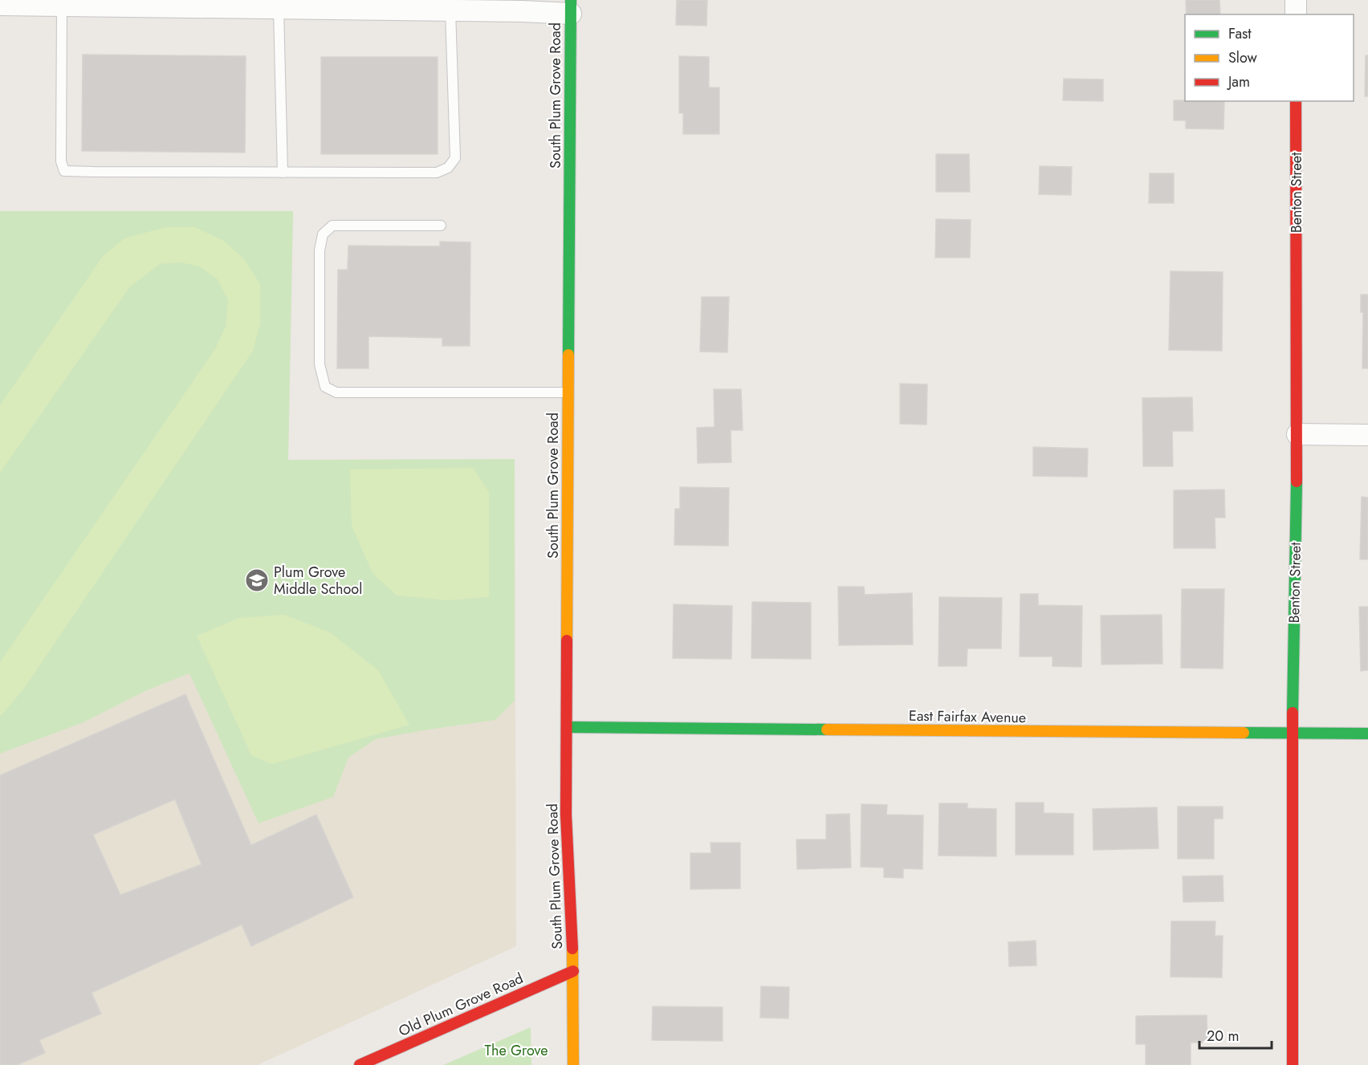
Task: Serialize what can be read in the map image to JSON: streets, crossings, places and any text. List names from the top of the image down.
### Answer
{
  "streets": {
    "street": [
      "South Plum Grove Road",
      "Benton Street",
      "East Fairfax Avenue",
      "Old Plum Grove Road"
    ]
  },
  "crossings": [
    ["South Plum Grove Road", "East Fairfax Avenue"],
    ["South Plum Grove Road", "Old Plum Grove Road"],
    ["Benton Street", "East Fairfax Avenue"]
  ],
  "parks": ["The Grove"],
  "places": {
    "school or university": ["Plum Grove Middle School"]
  },
  "legend": ["Fast", "Slow", "Jam"],
  "scale_bar": "20 m"
}
